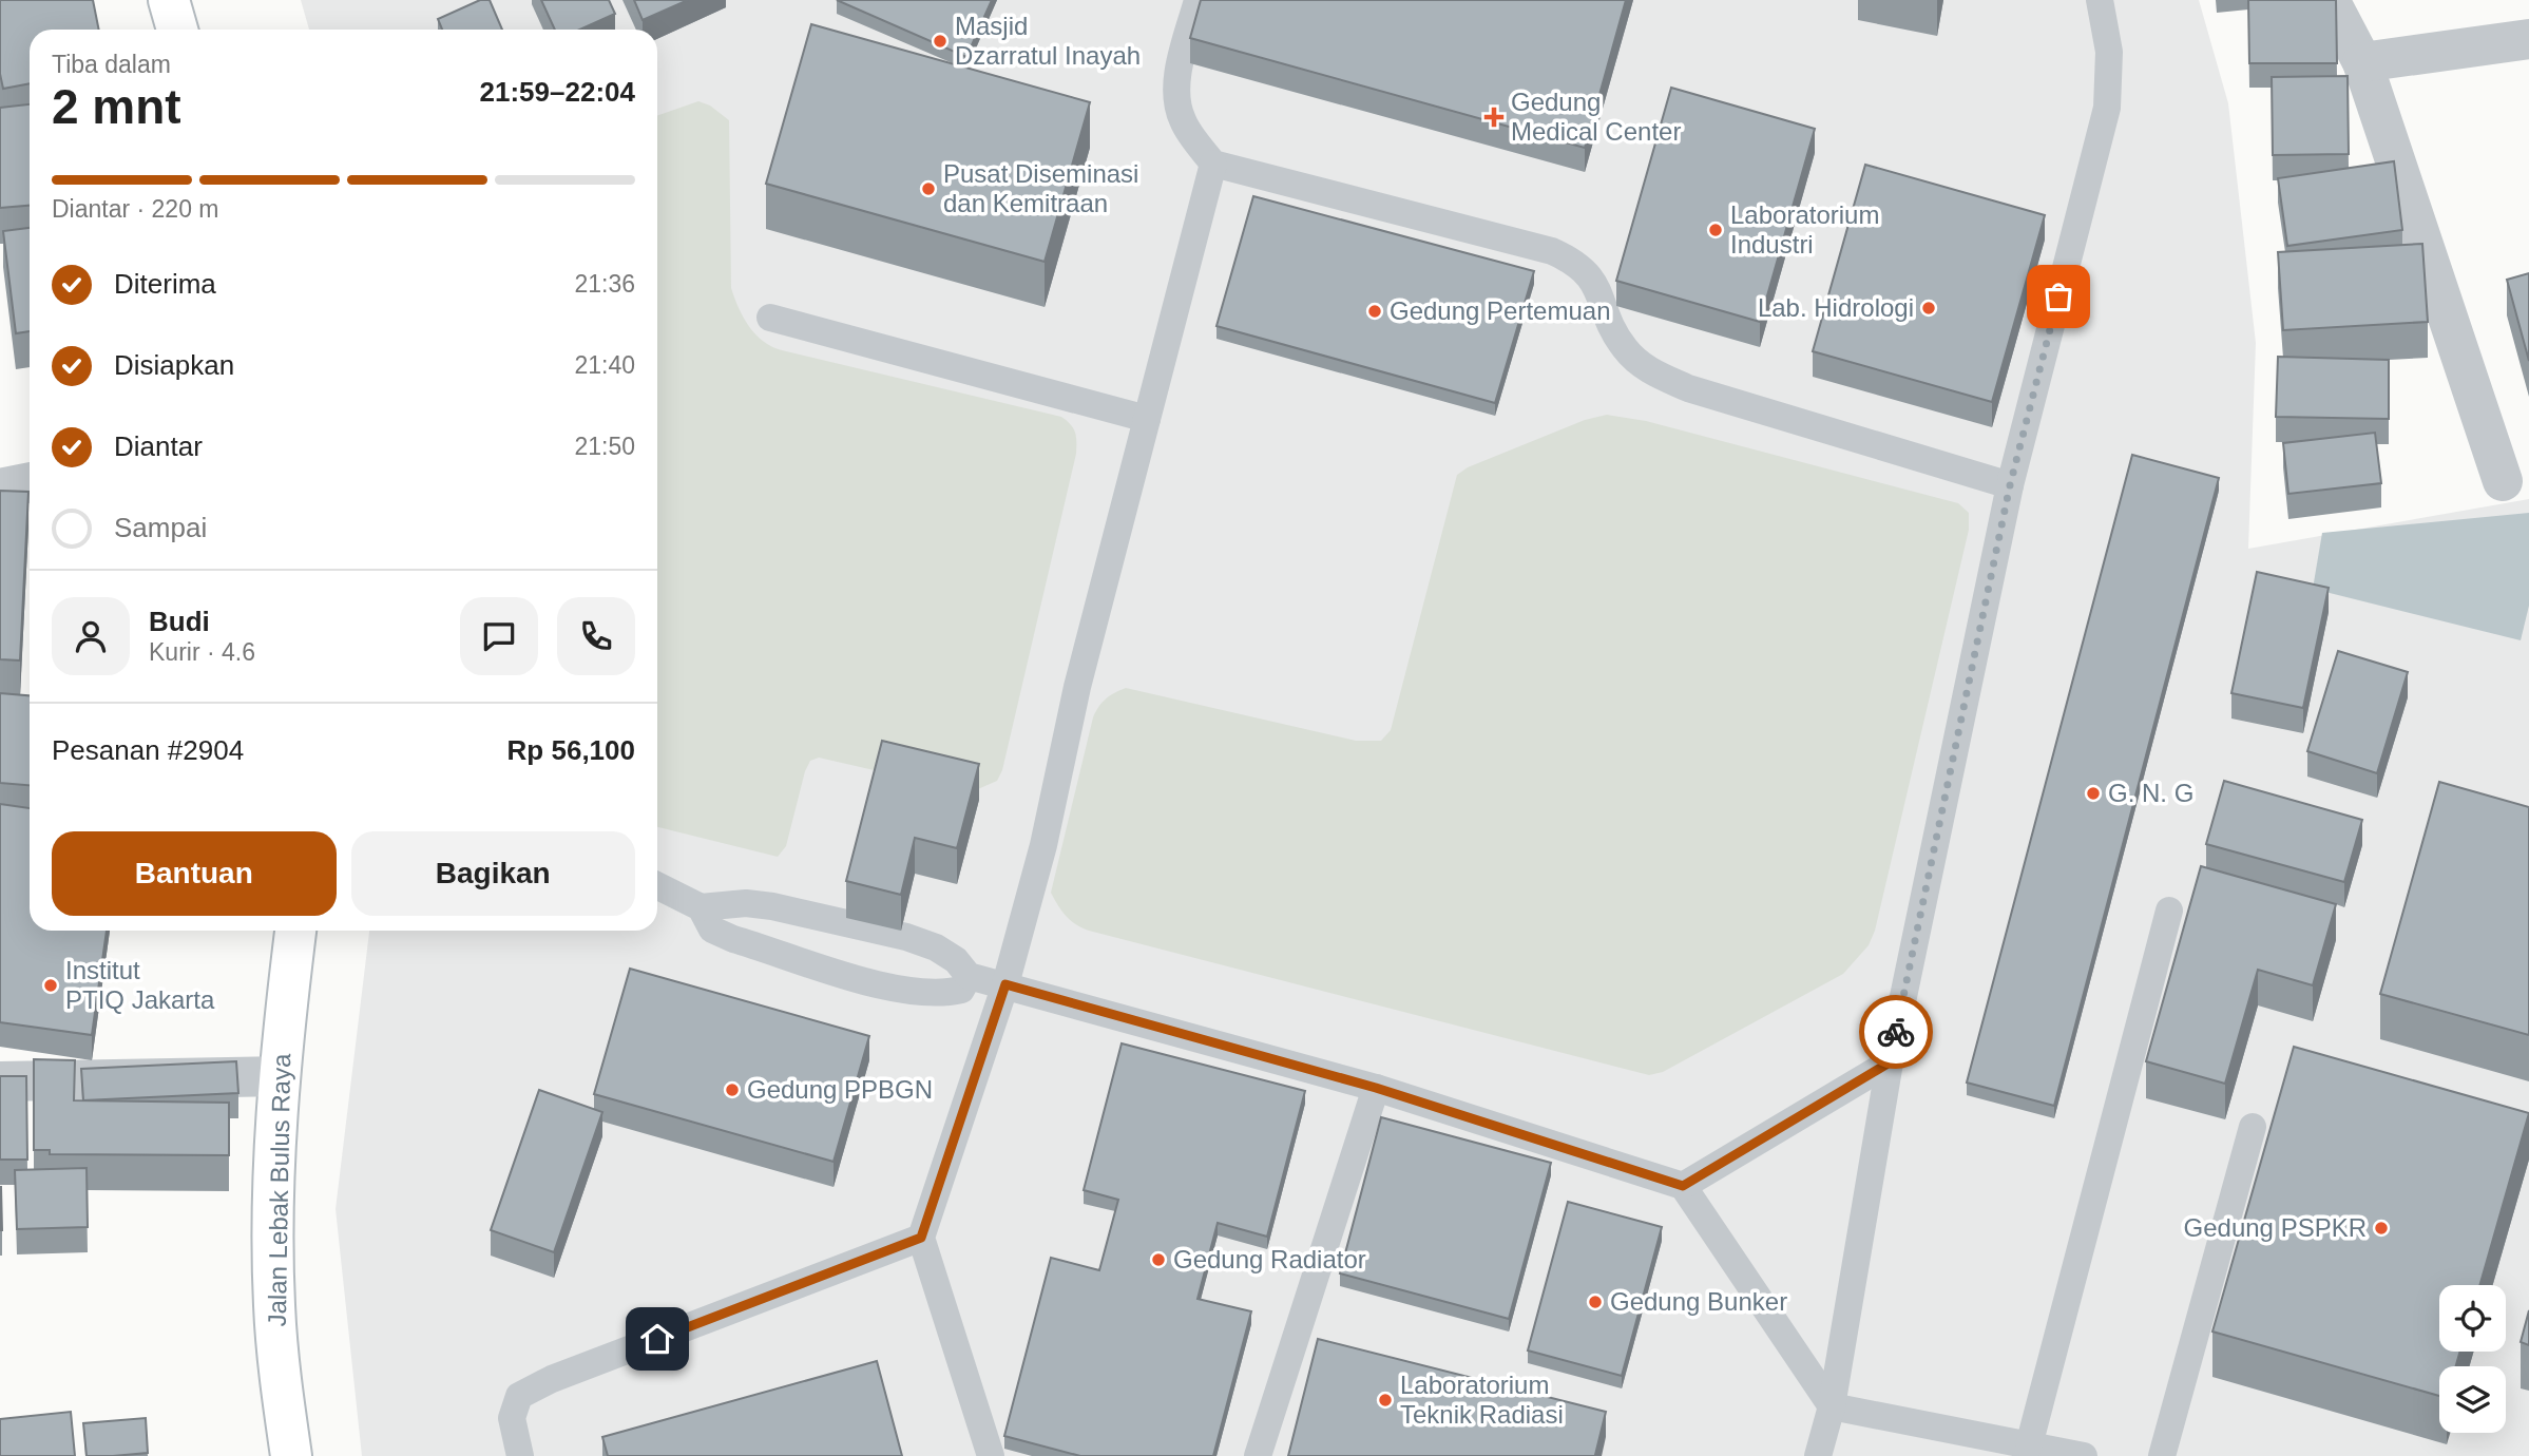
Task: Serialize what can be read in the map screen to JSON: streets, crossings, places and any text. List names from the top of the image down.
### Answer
{
  "streets": {
    "main road": ["Jalan Lebak Bulus Raya"]
  },
  "places": {
    "other": [
      "Masjid Dzarratul Inayah",
      "Pusat Diseminasi dan Kemitraan",
      "Laboratorium Industri",
      "Lab. Hidrologi",
      "Gedung Pertemuan",
      "G. N. G",
      "Institut PTIQ Jakarta",
      "Gedung PPBGN",
      "Gedung PSPKR",
      "Gedung Radiator",
      "Gedung Bunker",
      "Laboratorium Teknik Radiasi"
    ],
    "health": ["Gedung Medical Center"]
  },
  "page": {
    "heading": ["2 mnt", "Tiba dalam", "21:59–22:04"],
    "panel": [
      "Budi",
      "Kurir · 4.6",
      "Pesanan #2904",
      "Rp 56,100"
    ],
    "bar": "Diantar · 220 m",
    "list": [
      ["Diterima", "21:36"],
      ["Disiapkan", "21:40"],
      ["Diantar", "21:50"],
      "Sampai"
    ],
    "buttons": ["Bantuan", "Bagikan"]
  }
}
